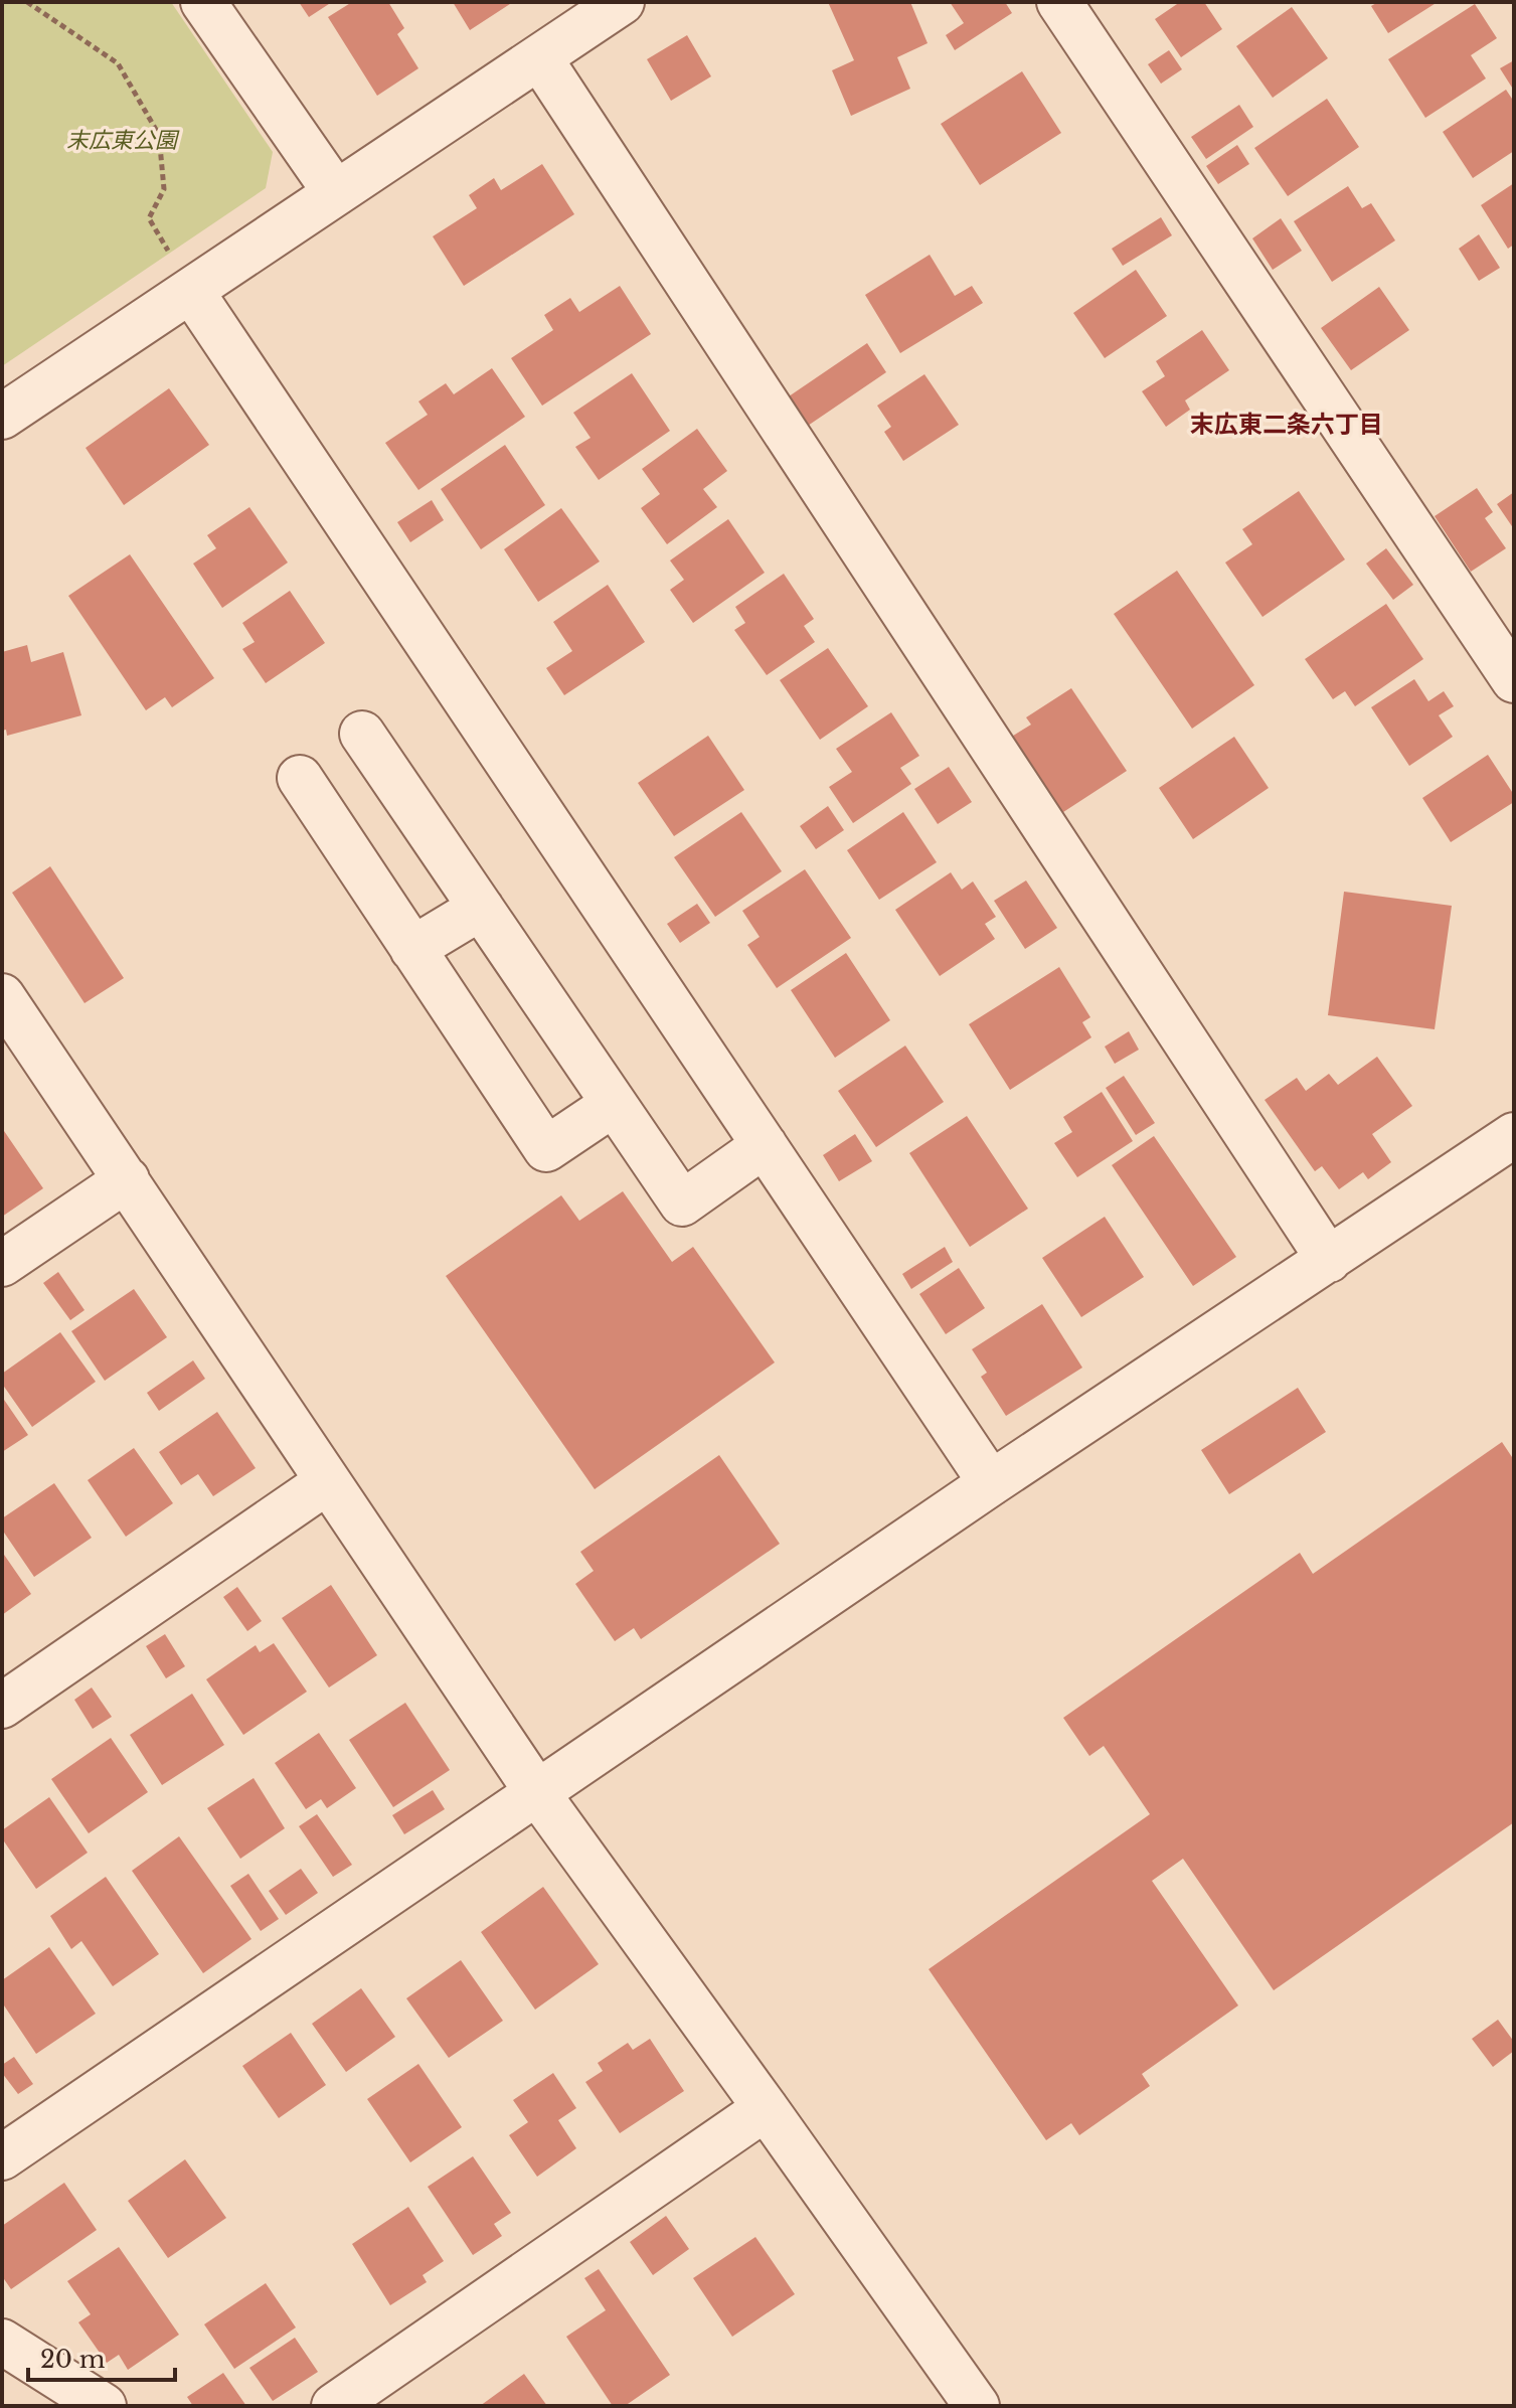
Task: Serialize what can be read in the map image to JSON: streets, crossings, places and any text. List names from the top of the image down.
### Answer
{
  "districts": ["末広東二条六丁目"],
  "parks": ["末広東公園"],
  "scale_bar": "20 m"
}
